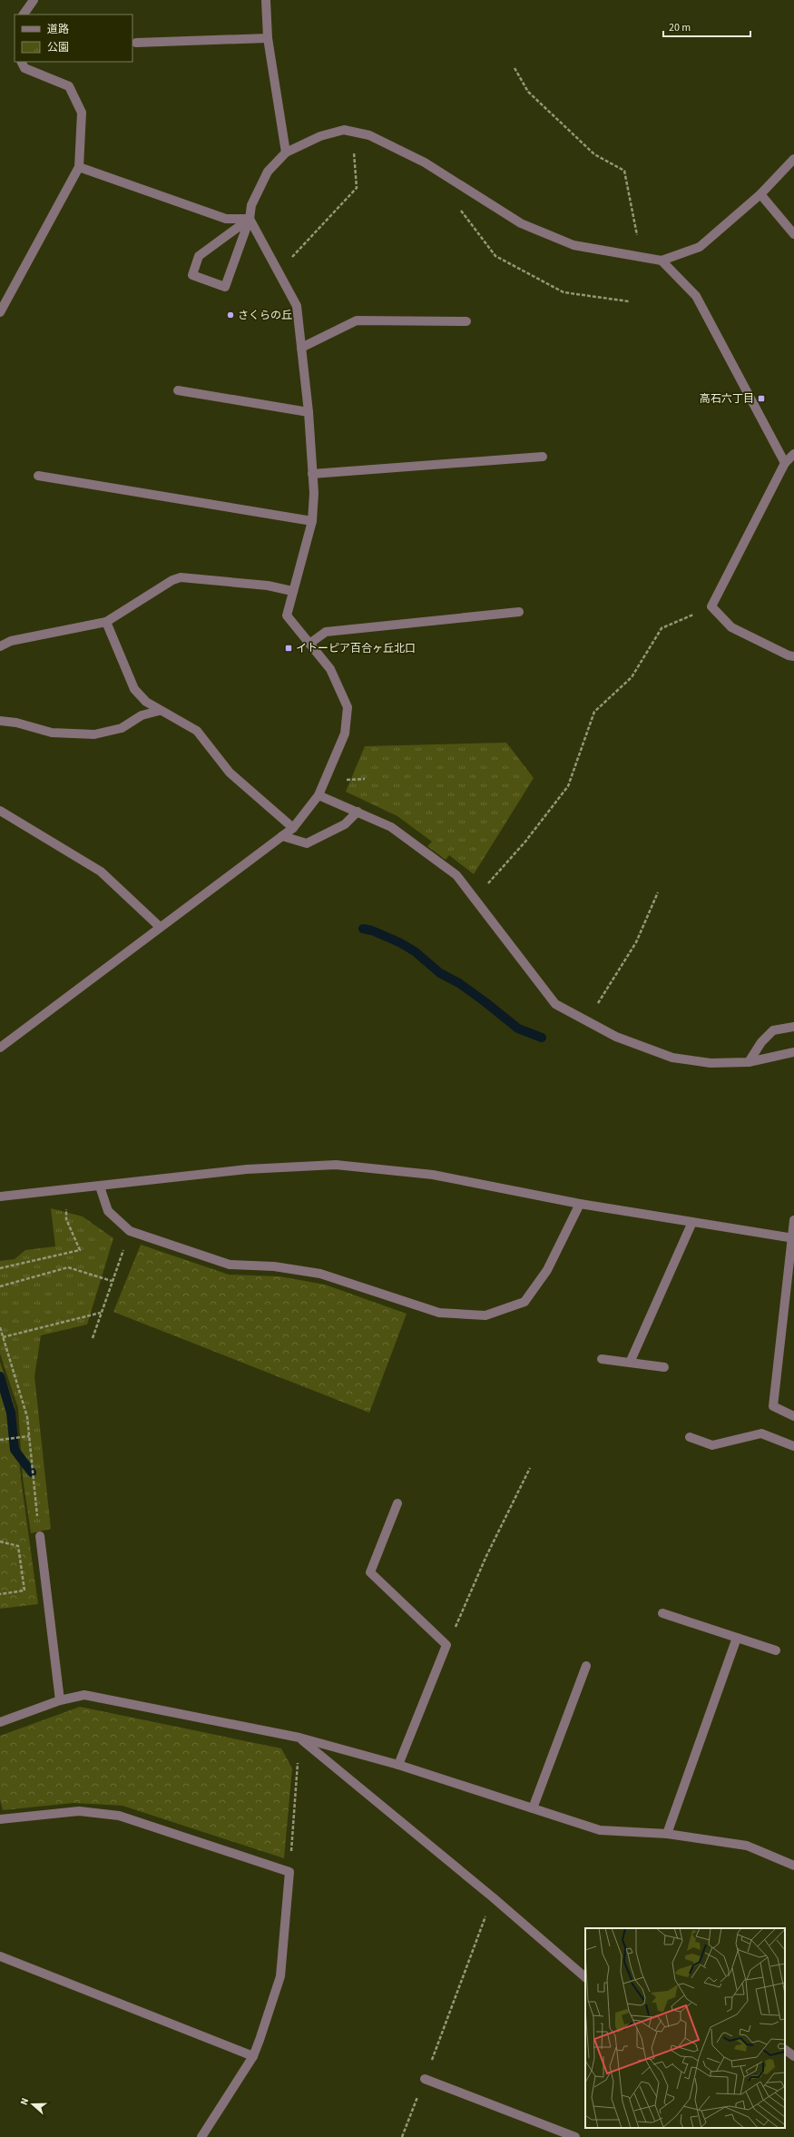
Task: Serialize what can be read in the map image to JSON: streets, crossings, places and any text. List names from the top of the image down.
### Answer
{
  "places": {
    "other": ["さくらの丘"],
    "transit": ["高石六丁目", "イトーピア百合ヶ丘北口"]
  },
  "legend": ["道路", "公園"],
  "scale_bar": "20 m",
  "north": "left"
}
